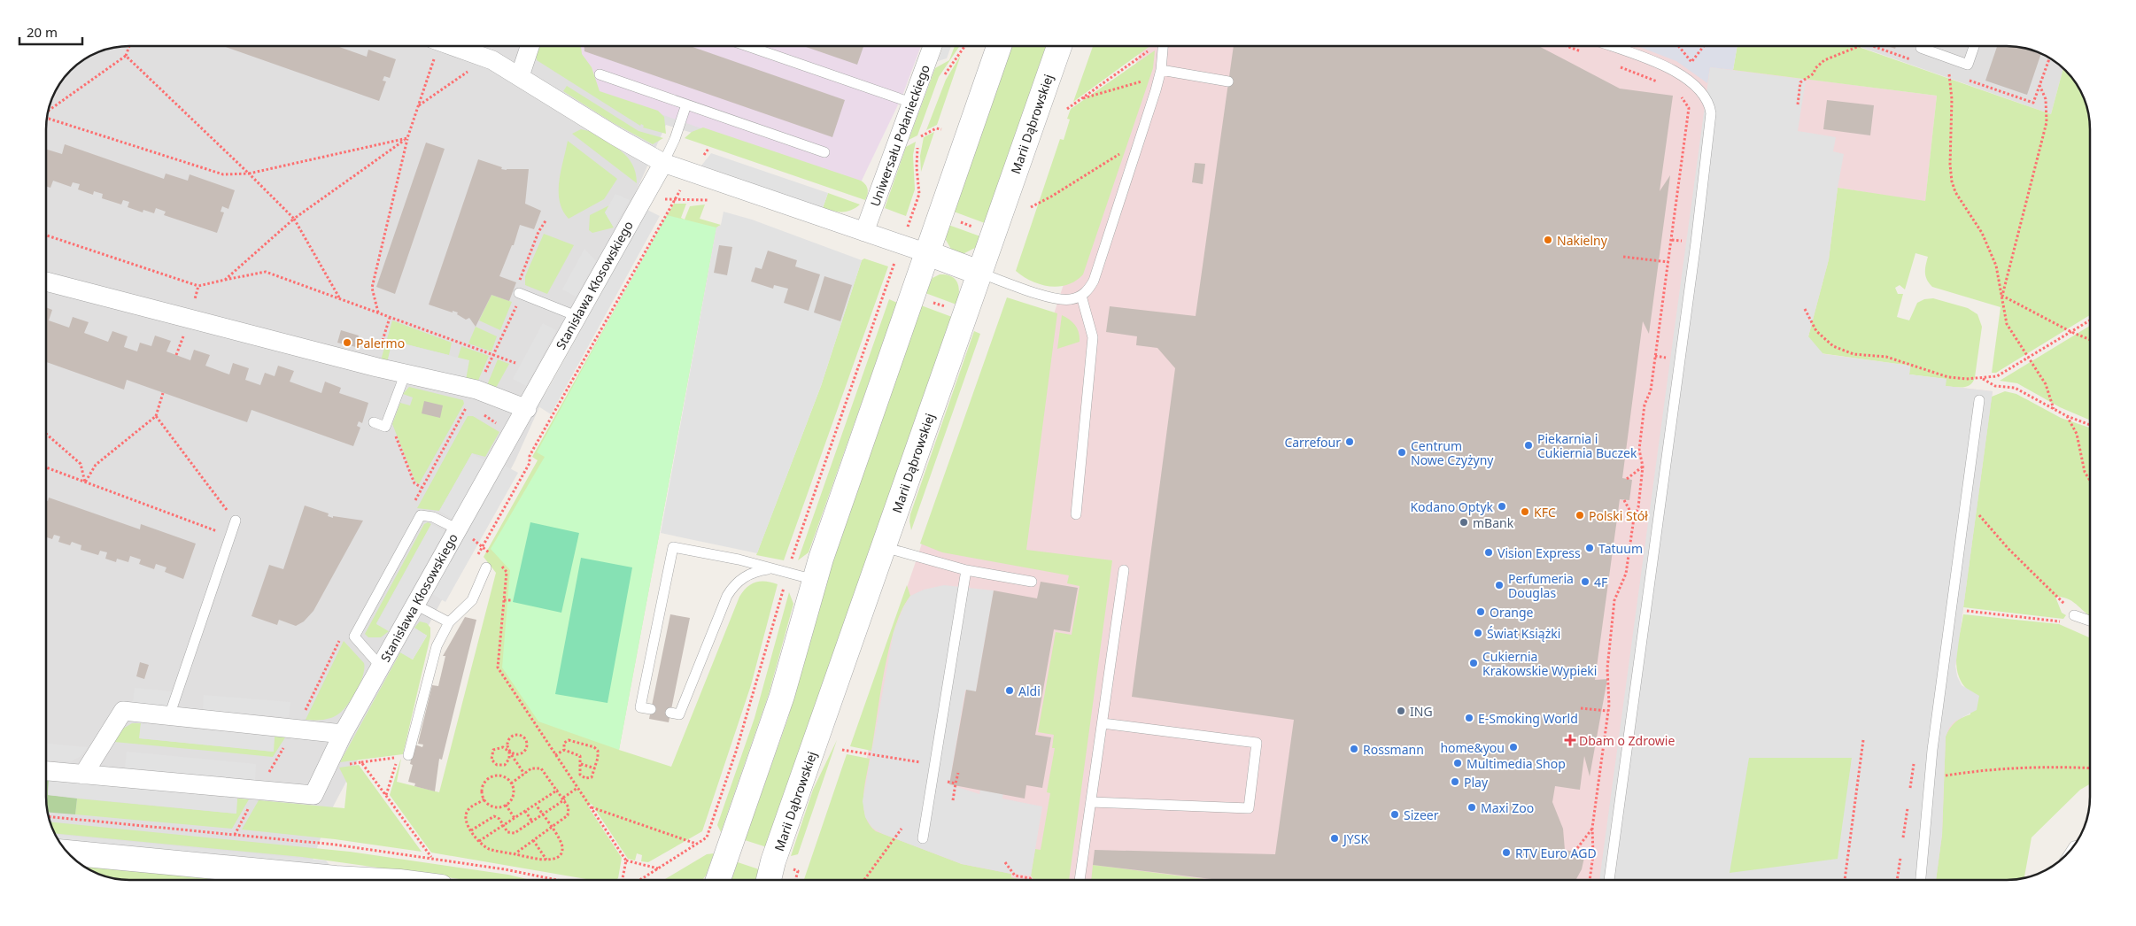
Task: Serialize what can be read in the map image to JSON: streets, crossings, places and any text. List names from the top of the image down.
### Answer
{
  "streets": {
    "street": ["Marii Dąbrowskiej", "Uniwersału Połanieckiego", "Stanisława Kłosowskiego"]
  },
  "places": {
    "other": [
      "Nakielny",
      "Palermo",
      "Carrefour",
      "Piekarnia i Cukiernia Buczek",
      "Centrum Nowe Czyżyny",
      "Kodano Optyk",
      "KFC",
      "Polski Stół",
      "mBank",
      "Tatuum",
      "Vision Express",
      "4F",
      "Perfumeria Douglas",
      "Orange",
      "Świat Książki",
      "Cukiernia Krakowskie Wypieki",
      "Aldi",
      "ING",
      "E-Smoking World",
      "home&you",
      "Rossmann",
      "Multimedia Shop",
      "Play",
      "Maxi Zoo",
      "Sizeer",
      "JYSK",
      "RTV Euro AGD"
    ],
    "health": ["Dbam o Zdrowie"]
  },
  "scale_bar": "20 m"
}
